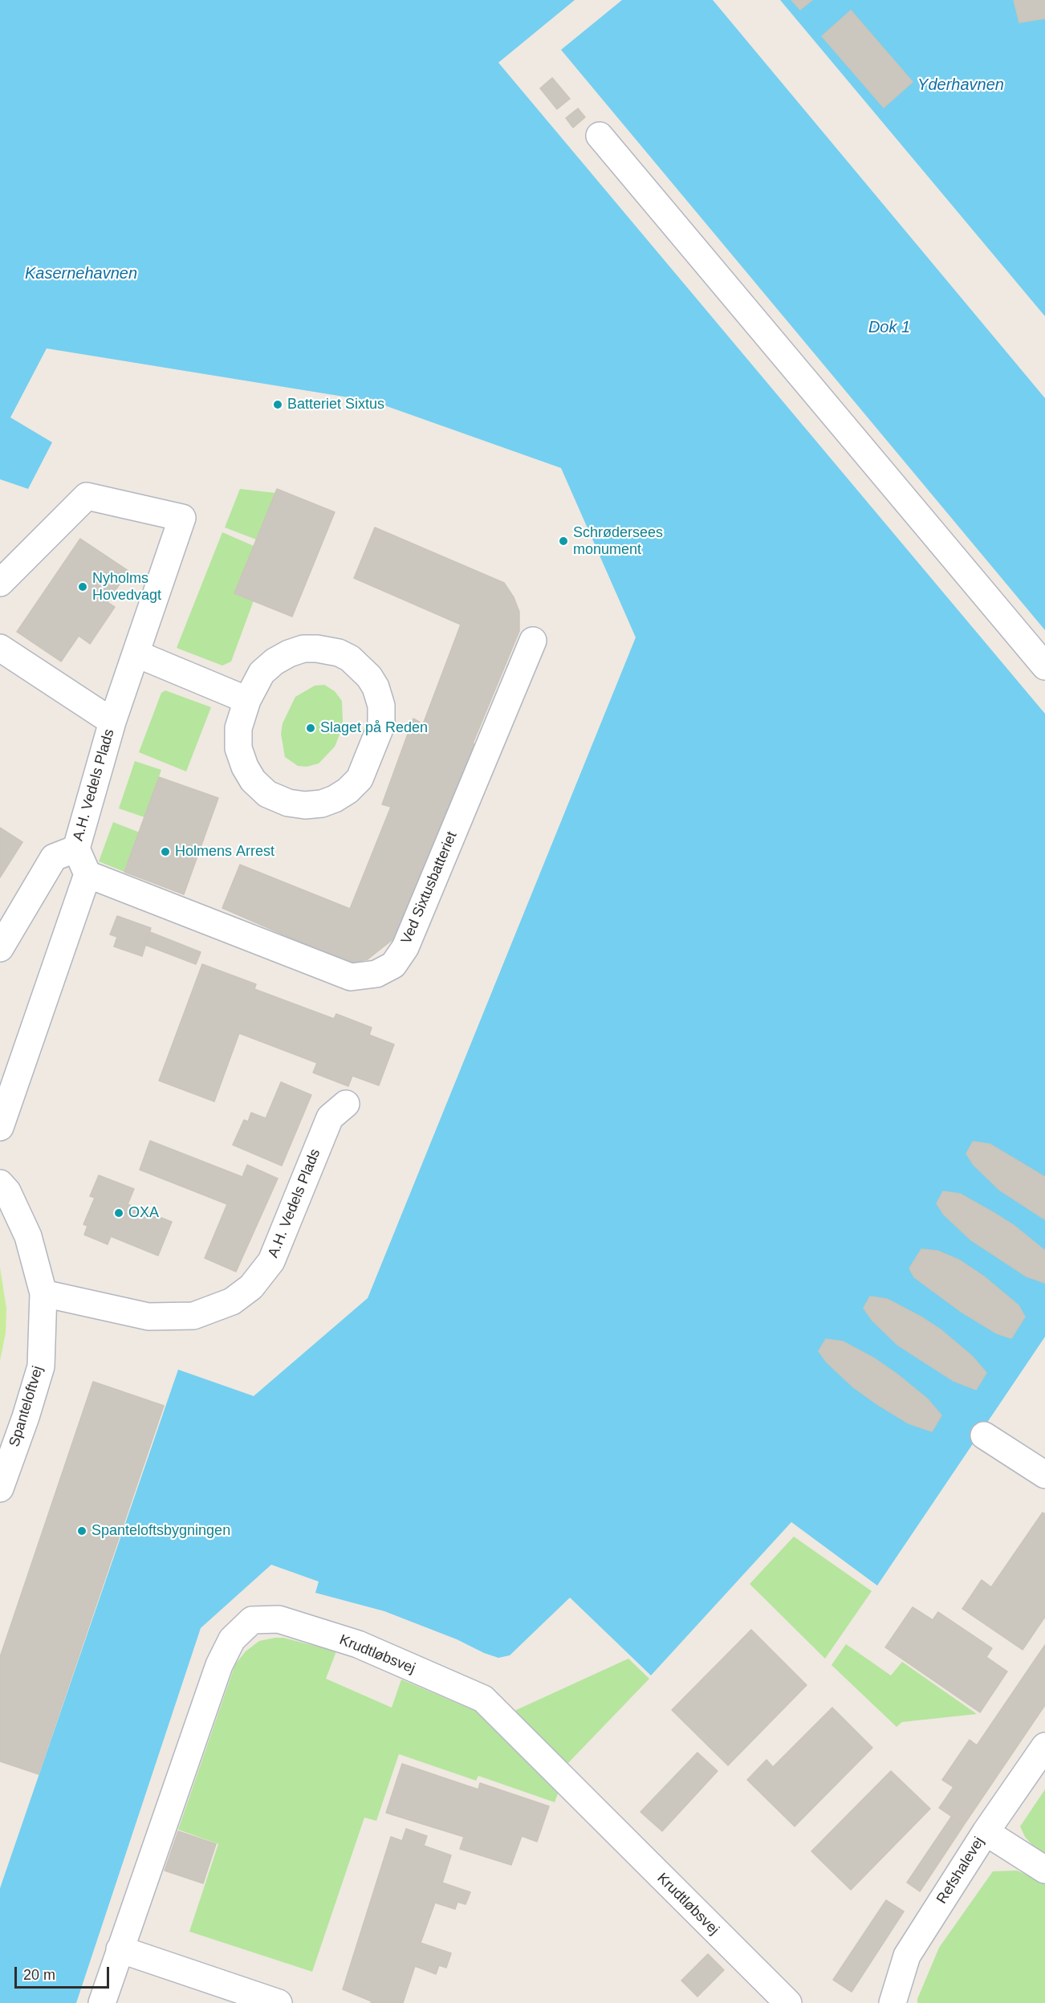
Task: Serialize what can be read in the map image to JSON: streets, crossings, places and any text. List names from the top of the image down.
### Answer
{
  "streets": {
    "street": [
      "A.H. Vedels Plads",
      "Ved Sixtusbatteriet",
      "Spanteloftvej",
      "Krudtløbsvej",
      "Refshalevej"
    ]
  },
  "crossings": [
    ["A.H. Vedels Plads", "Ved Sixtusbatteriet"],
    ["A.H. Vedels Plads", "Spanteloftvej"]
  ],
  "water": ["Yderhavnen", "Kasernehavnen", "Dok 1"],
  "places": [
    "Batteriet Sixtus",
    "Schrødersees monument",
    "Nyholms Hovedvagt",
    "Slaget på Reden",
    "Holmens Arrest",
    "OXA",
    "Spanteloftsbygningen"
  ],
  "scale_bar": "20 m"
}
